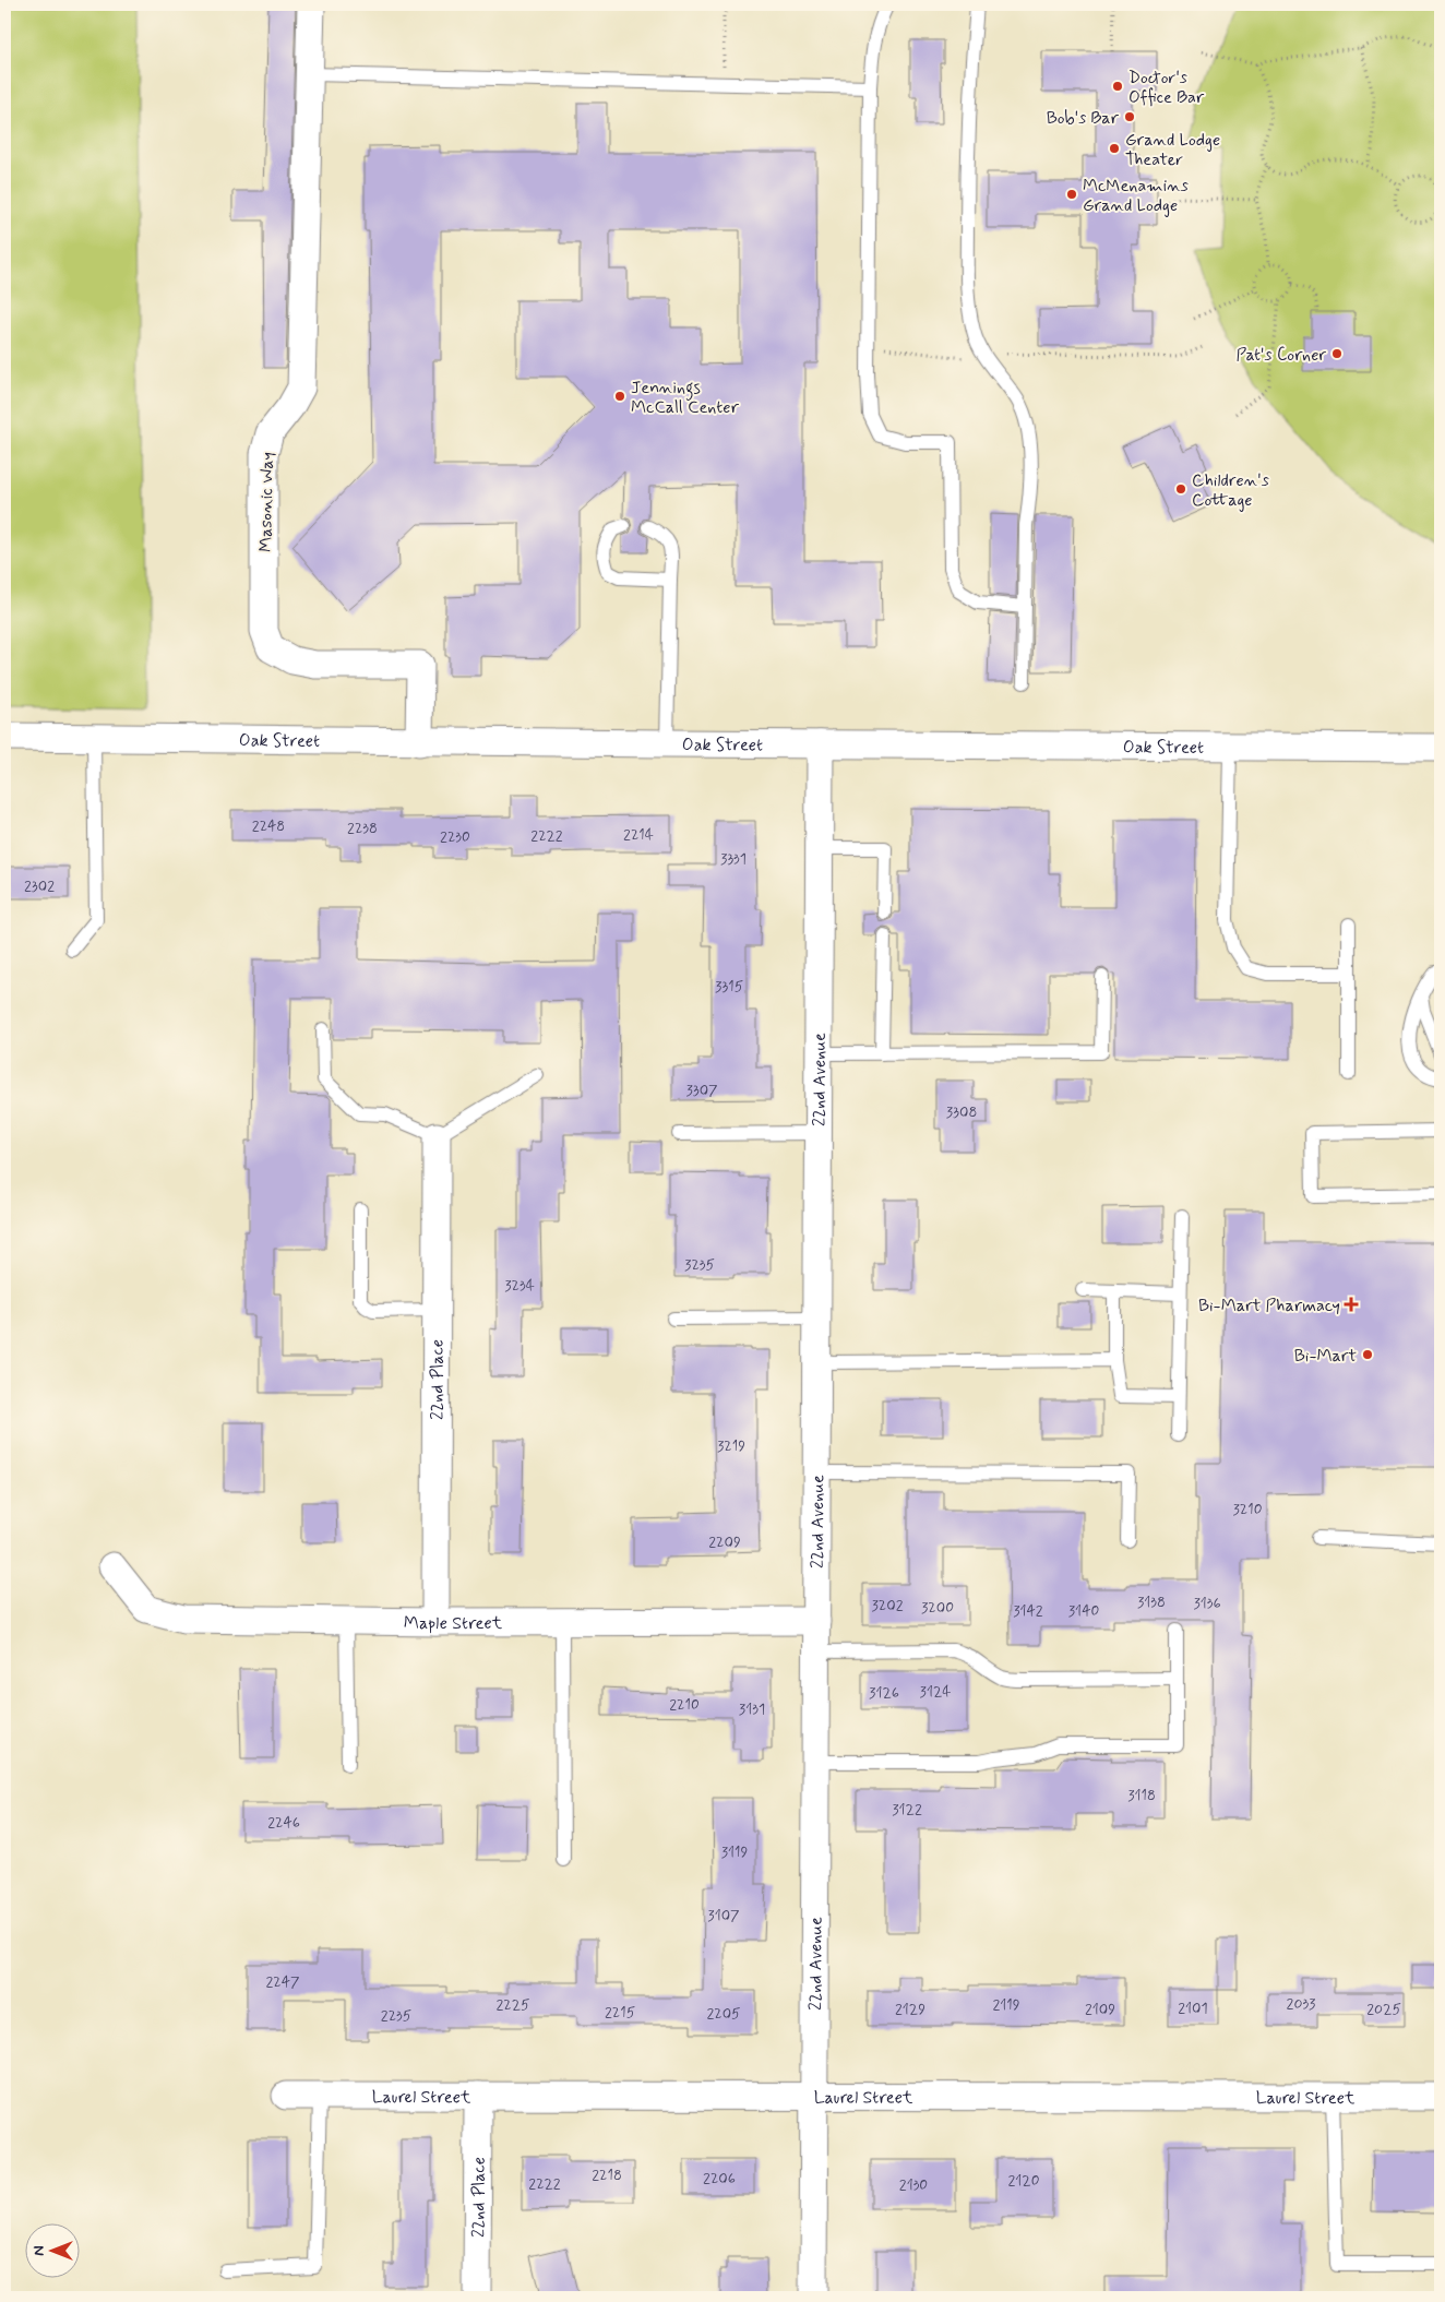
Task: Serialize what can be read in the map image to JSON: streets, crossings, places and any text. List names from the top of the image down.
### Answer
{
  "streets": {
    "street": [
      "Masonic Way",
      "Oak Street",
      "22nd Avenue",
      "22nd Place",
      "Maple Street",
      "Laurel Street"
    ]
  },
  "crossings": [
    ["Masonic Way", "Oak Street"],
    ["Oak Street", "22nd Avenue"],
    ["22nd Avenue", "Maple Street"],
    ["22nd Avenue", "Laurel Street"],
    ["22nd Place", "Maple Street"],
    ["22nd Place", "Laurel Street"]
  ],
  "places": {
    "other": [
      "Doctor's Office Bar",
      "Bob's Bar",
      "Grand Lodge Theater",
      "McMenamins Grand Lodge",
      "Pat's Corner",
      "Jennings McCall Center",
      "Children's Cottage",
      "Bi-Mart"
    ],
    "health": ["Bi-Mart Pharmacy"]
  },
  "house_numbers": [
    "2248",
    "2238",
    "2214",
    "2222",
    "2230",
    "3331",
    "2302",
    "3315",
    "3307",
    "3308",
    "3235",
    "3234",
    "3219",
    "3210",
    "2209",
    "3138",
    "3136",
    "3202",
    "3200",
    "3142",
    "3140",
    "3124",
    "3126",
    "2210",
    "3131",
    "3118",
    "3122",
    "2246",
    "3119",
    "3107",
    "2247",
    "2033",
    "2225",
    "2119",
    "2101",
    "2129",
    "2109",
    "2025",
    "2215",
    "2205",
    "2235",
    "2218",
    "2206",
    "2120",
    "2222",
    "2130"
  ],
  "north": "left"
}
